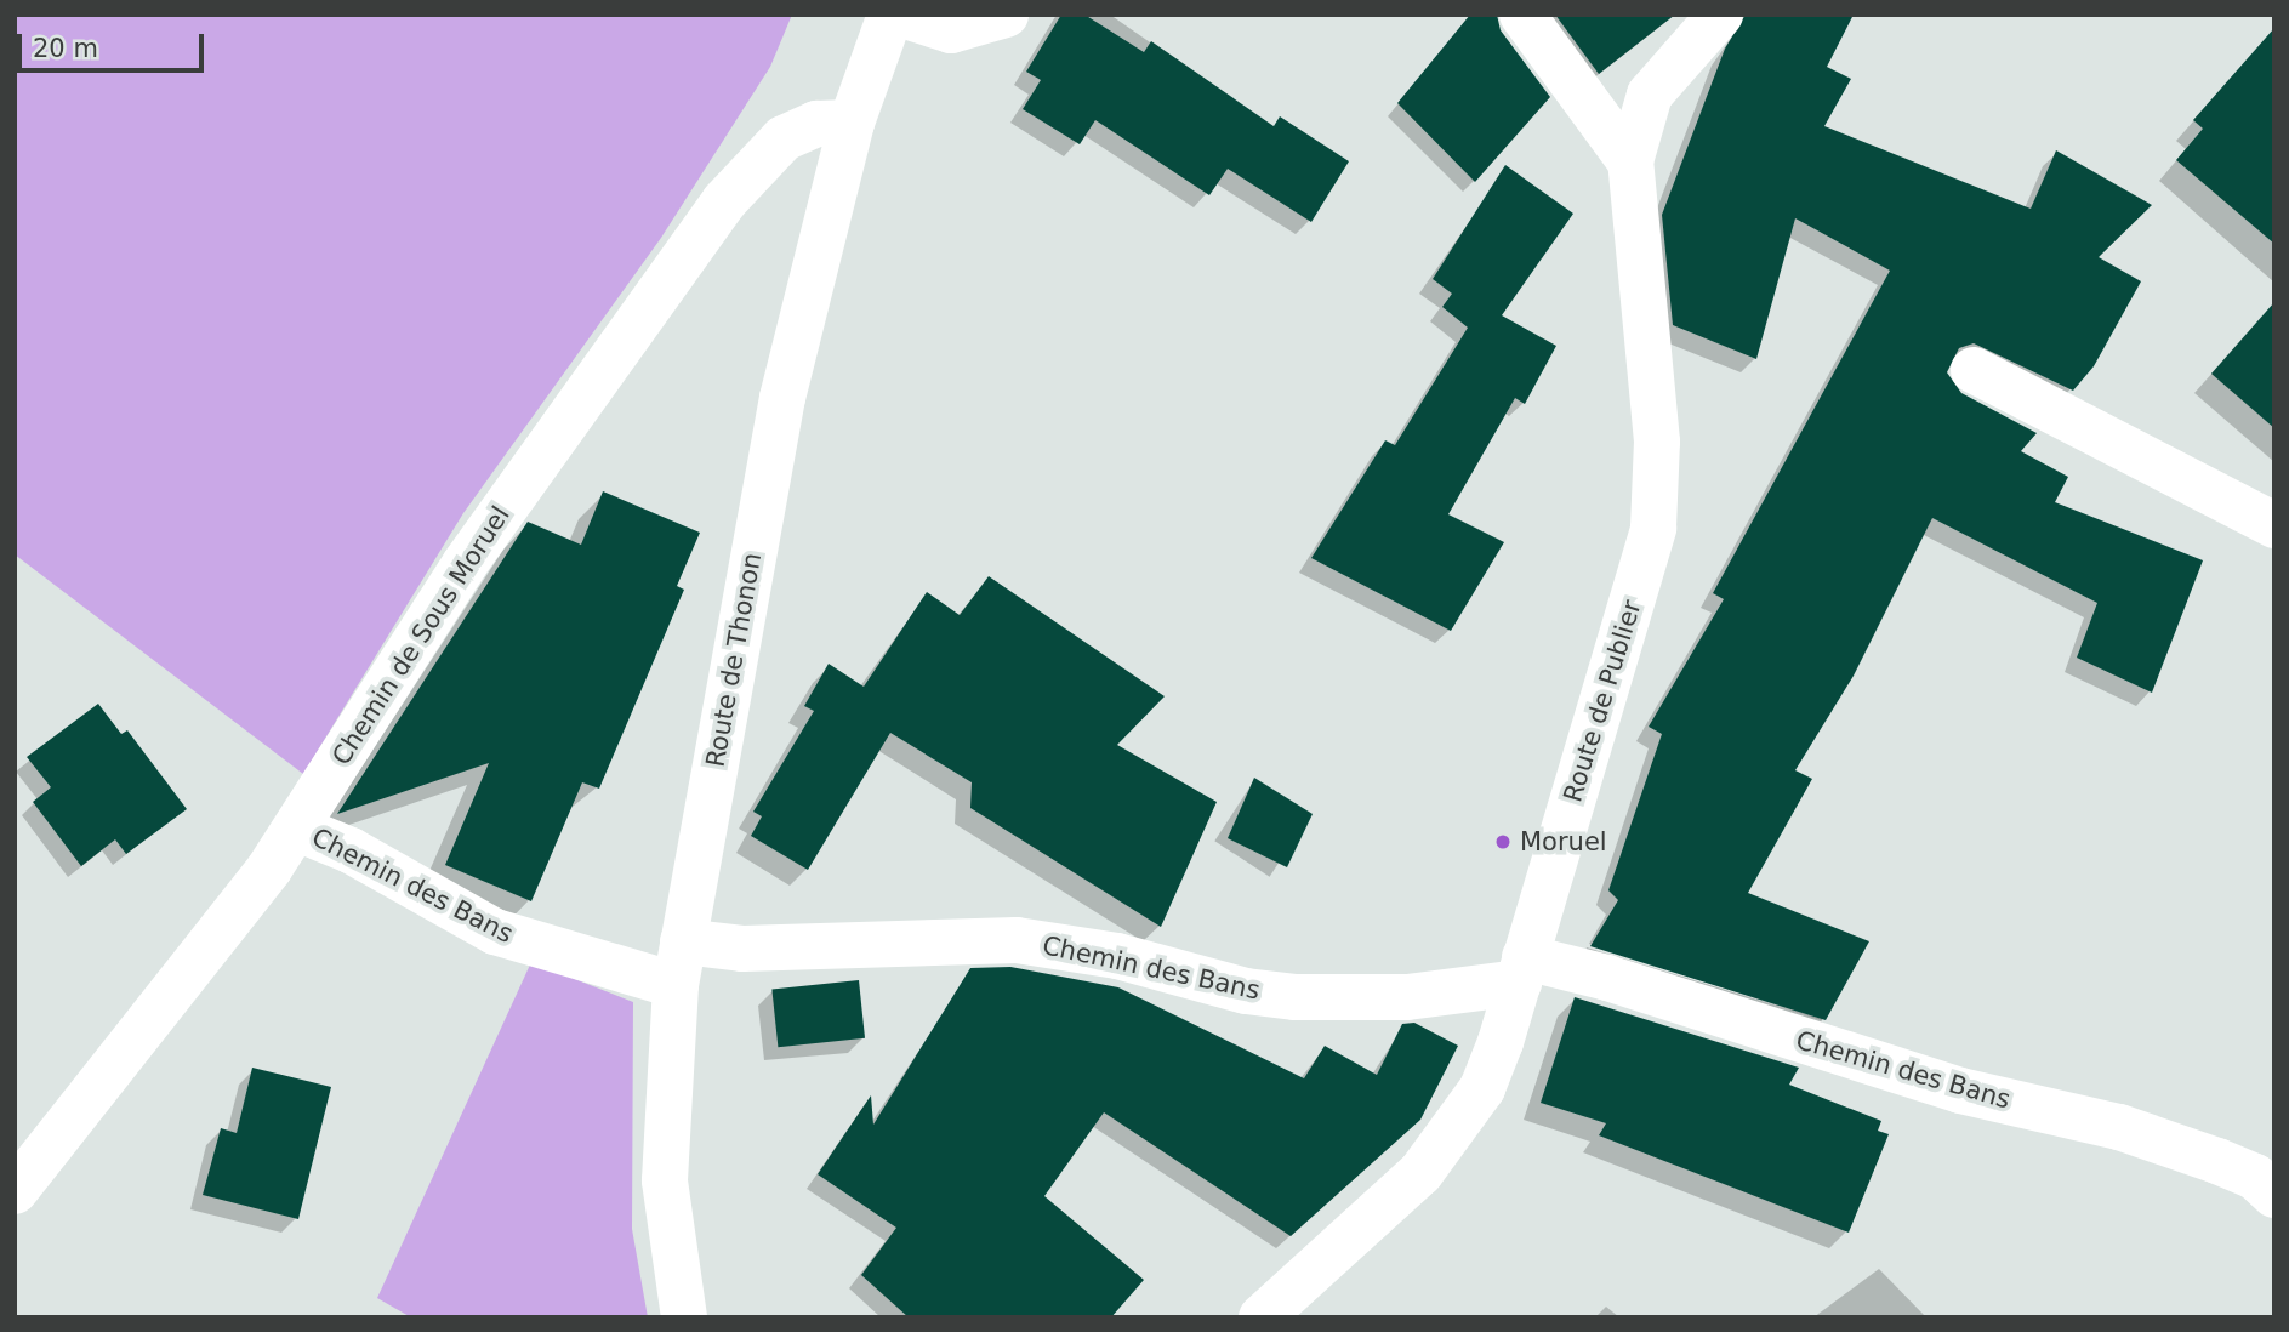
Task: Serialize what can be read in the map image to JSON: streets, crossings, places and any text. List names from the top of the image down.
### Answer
{
  "streets": {
    "street": [
      "Chemin de Sous Moruel",
      "Route de Thonon",
      "Route de Publier",
      "Chemin des Bans"
    ]
  },
  "crossings": [
    ["Chemin de Sous Moruel", "Route de Thonon"],
    ["Chemin de Sous Moruel", "Chemin des Bans"],
    ["Route de Thonon", "Chemin des Bans"],
    ["Route de Publier", "Chemin des Bans"]
  ],
  "places": ["Moruel"],
  "scale_bar": "20 m"
}
